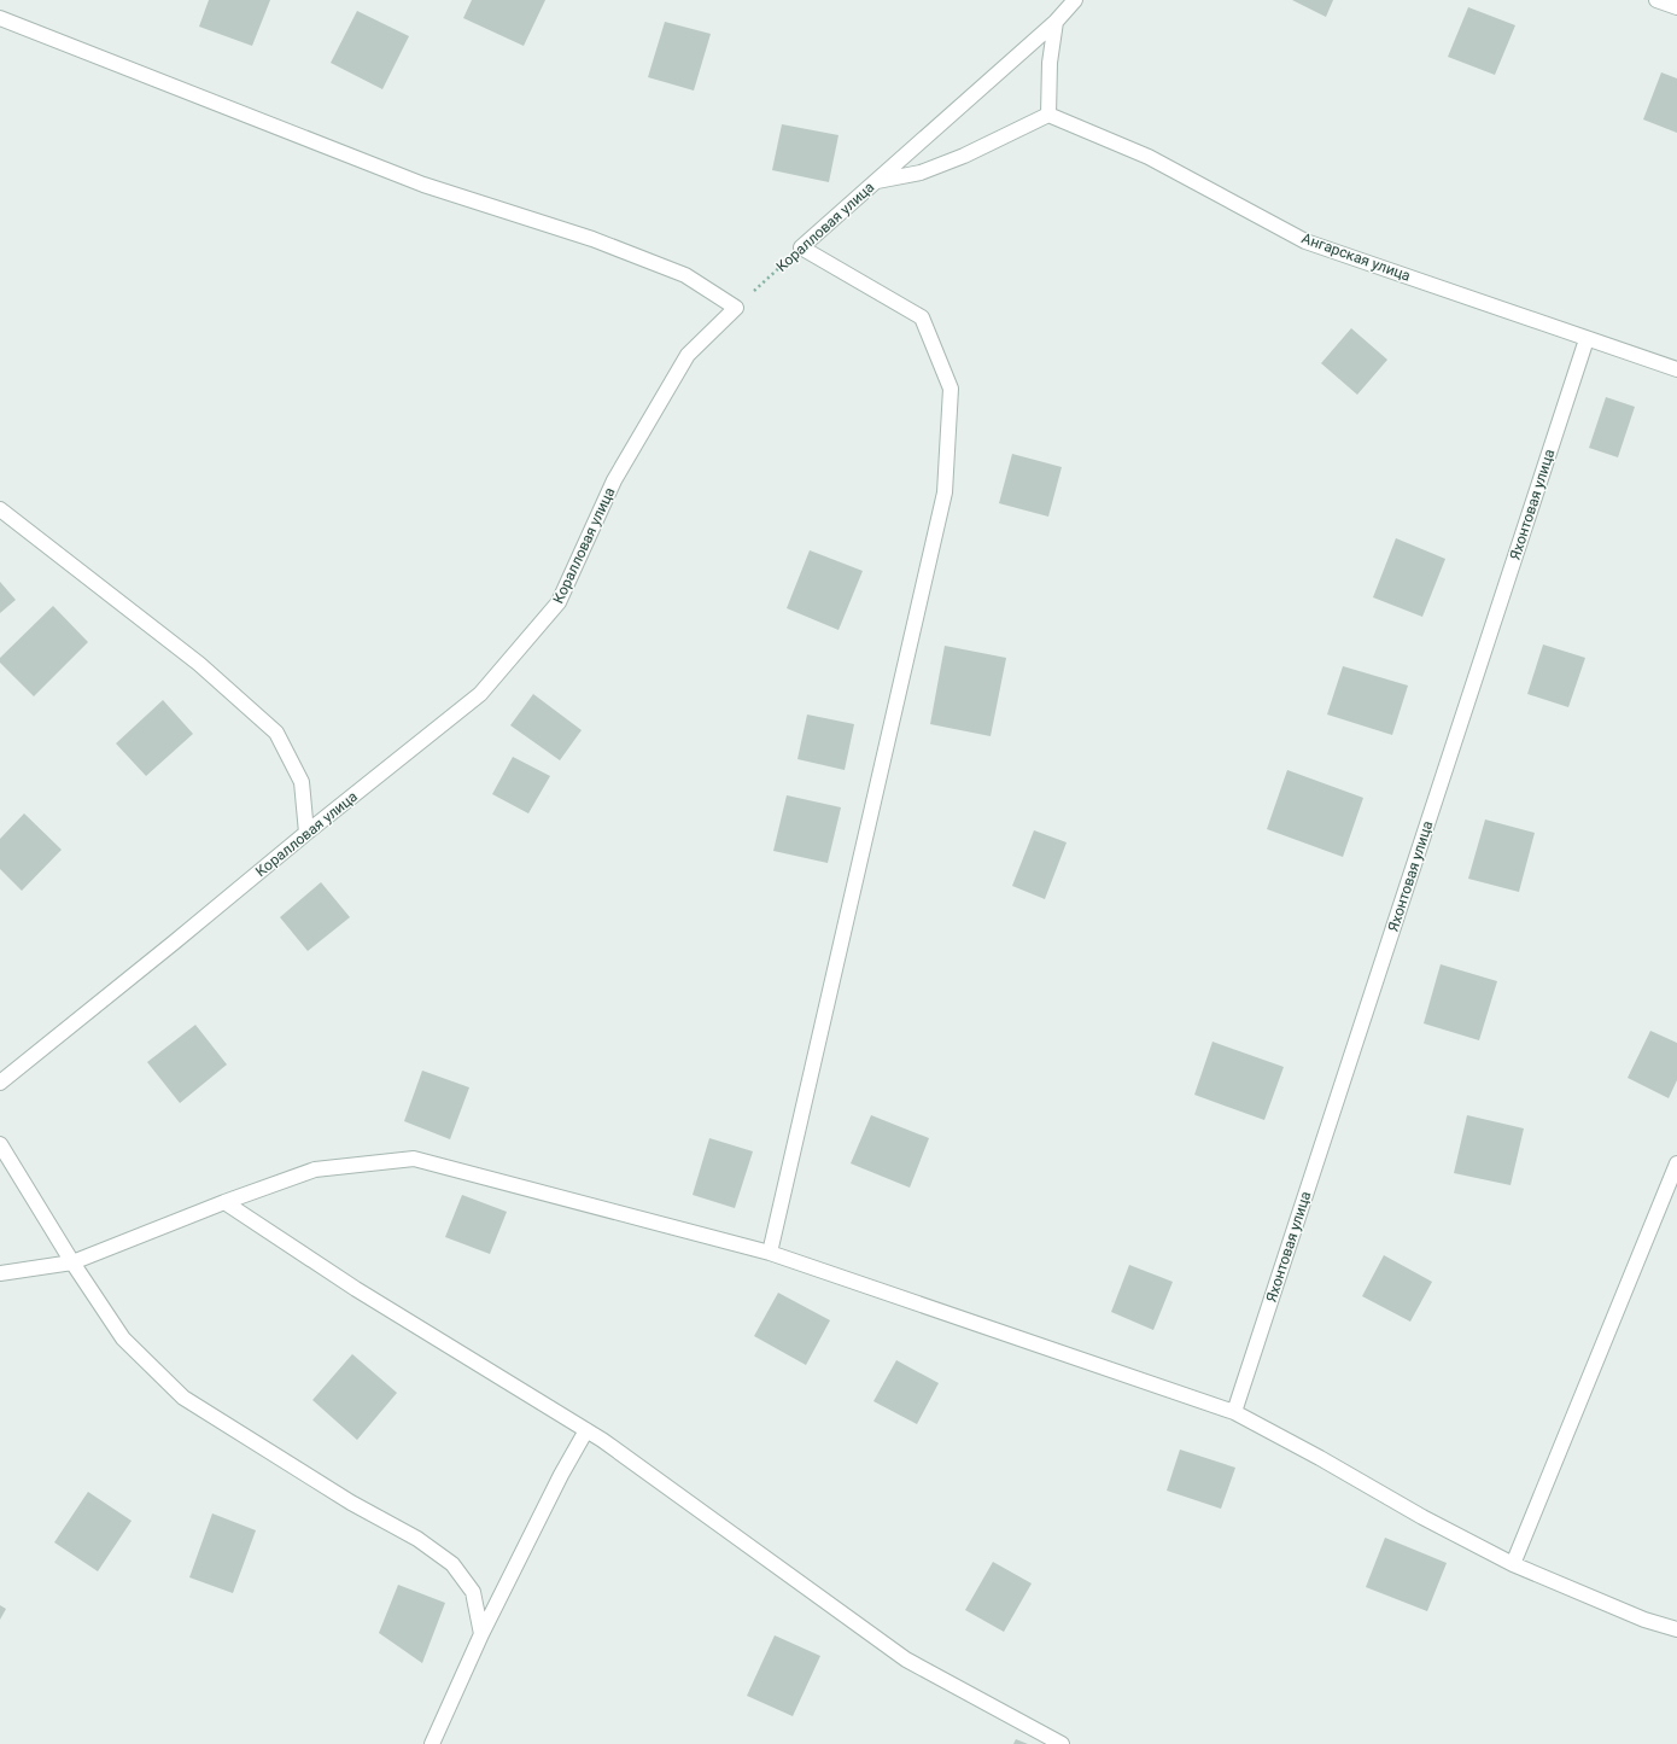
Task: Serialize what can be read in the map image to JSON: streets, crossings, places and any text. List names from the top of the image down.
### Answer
{
  "streets": {
    "street": ["Коралловая улица", "Ангарская улица", "Яхонтовая улица"]
  },
  "crossings": [
    ["Ангарская улица", "Яхонтовая улица"]
  ]
}
